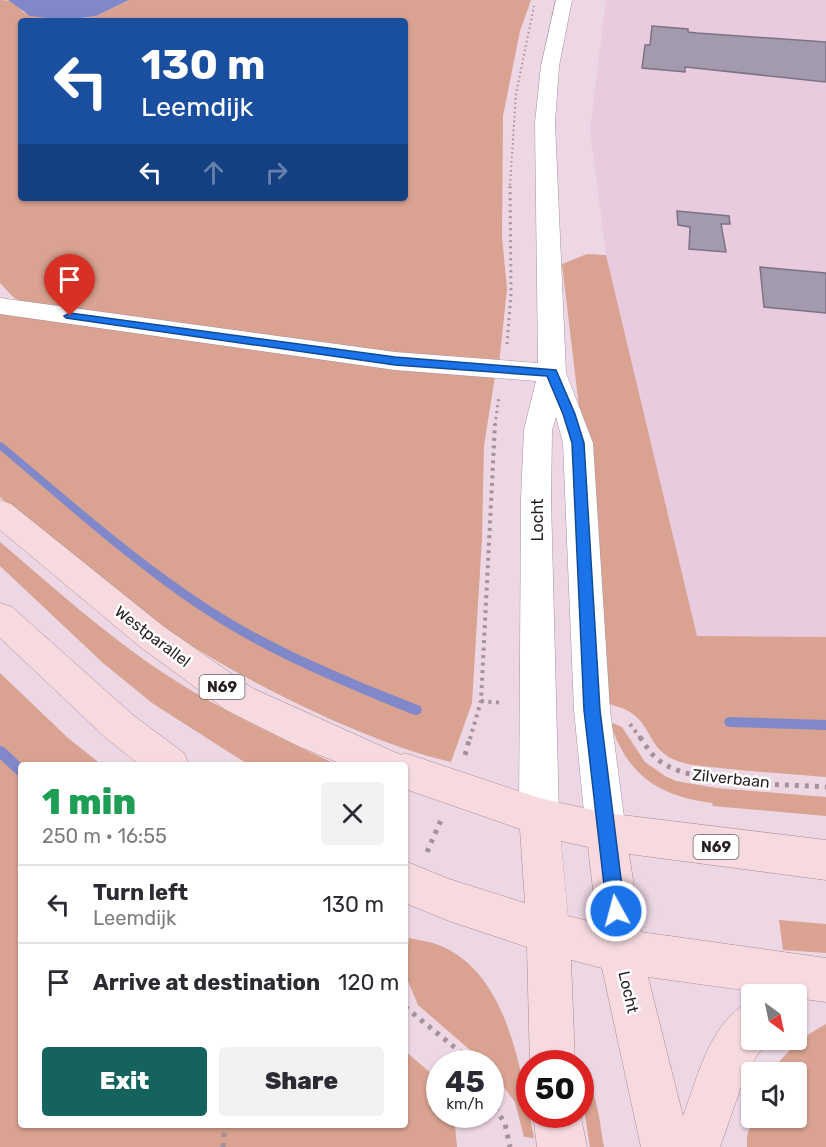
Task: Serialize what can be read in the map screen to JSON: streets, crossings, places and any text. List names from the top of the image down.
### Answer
{
  "streets": {
    "main road": ["Locht", "Westparallel", "N69"],
    "path": ["Zilverbaan"]
  },
  "crossings": [
    ["Locht", "N69"],
    ["Locht", "Zilverbaan"]
  ],
  "north": "bottom right",
  "page": {
    "turn": ["130 m", "Leemdijk"],
    "heading": ["1 min", "250 m · 16:55"],
    "list": [
      {
        "name": "Turn left",
        "note": "Leemdijk",
        "value": "130 m"
      },
      {
        "name": "Arrive at destination",
        "value": "120 m"
      }
    ],
    "buttons": ["Exit", "Share"],
    "speed": "45 km/h",
    "limit": "50"
  }
}
